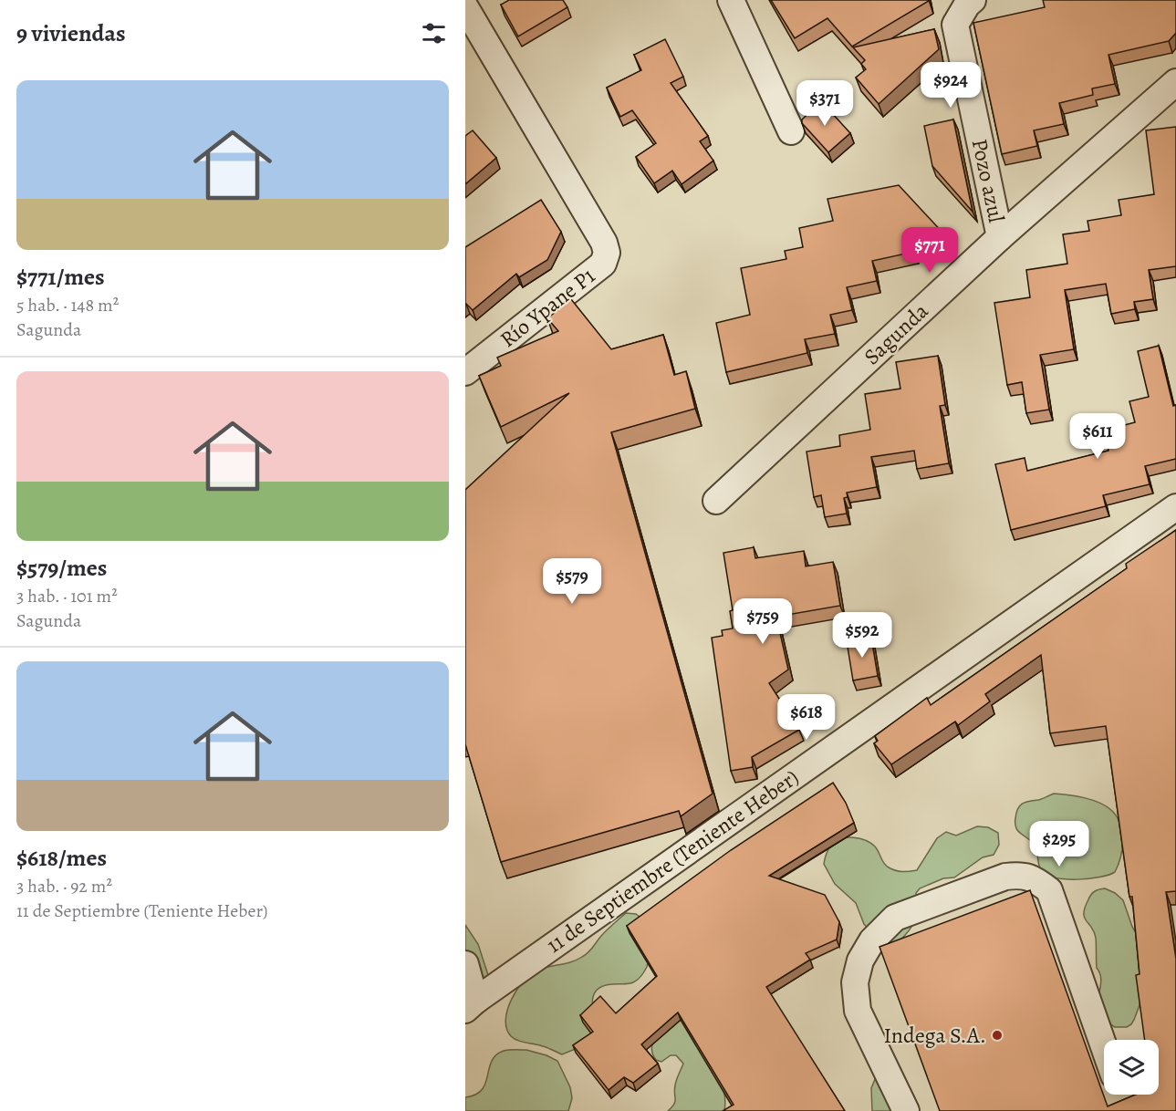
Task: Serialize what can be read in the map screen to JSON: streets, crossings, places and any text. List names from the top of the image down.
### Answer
{
  "streets": {
    "street": [
      "Pozo azul",
      "Río Ypane P1",
      "Sagunda",
      "11 de Septiembre (Teniente Heber)"
    ]
  },
  "crossings": [
    ["Pozo azul", "Sagunda"]
  ],
  "places": ["Indega S.A."],
  "page": {
    "heading": "9 viviendas",
    "price": [
      "$924",
      "$371",
      "$771",
      "$611",
      "$579",
      "$759",
      "$592",
      "$618",
      "$295"
    ],
    "list": [
      {
        "name": "$771/mes",
        "note": "5 hab. · 148 m² · Sagunda"
      },
      {
        "name": "$579/mes",
        "note": "3 hab. · 101 m² · Sagunda"
      },
      {
        "name": "$618/mes",
        "note": "3 hab. · 92 m² · 11 de Septiembre (Teniente Heber)"
      }
    ]
  }
}
